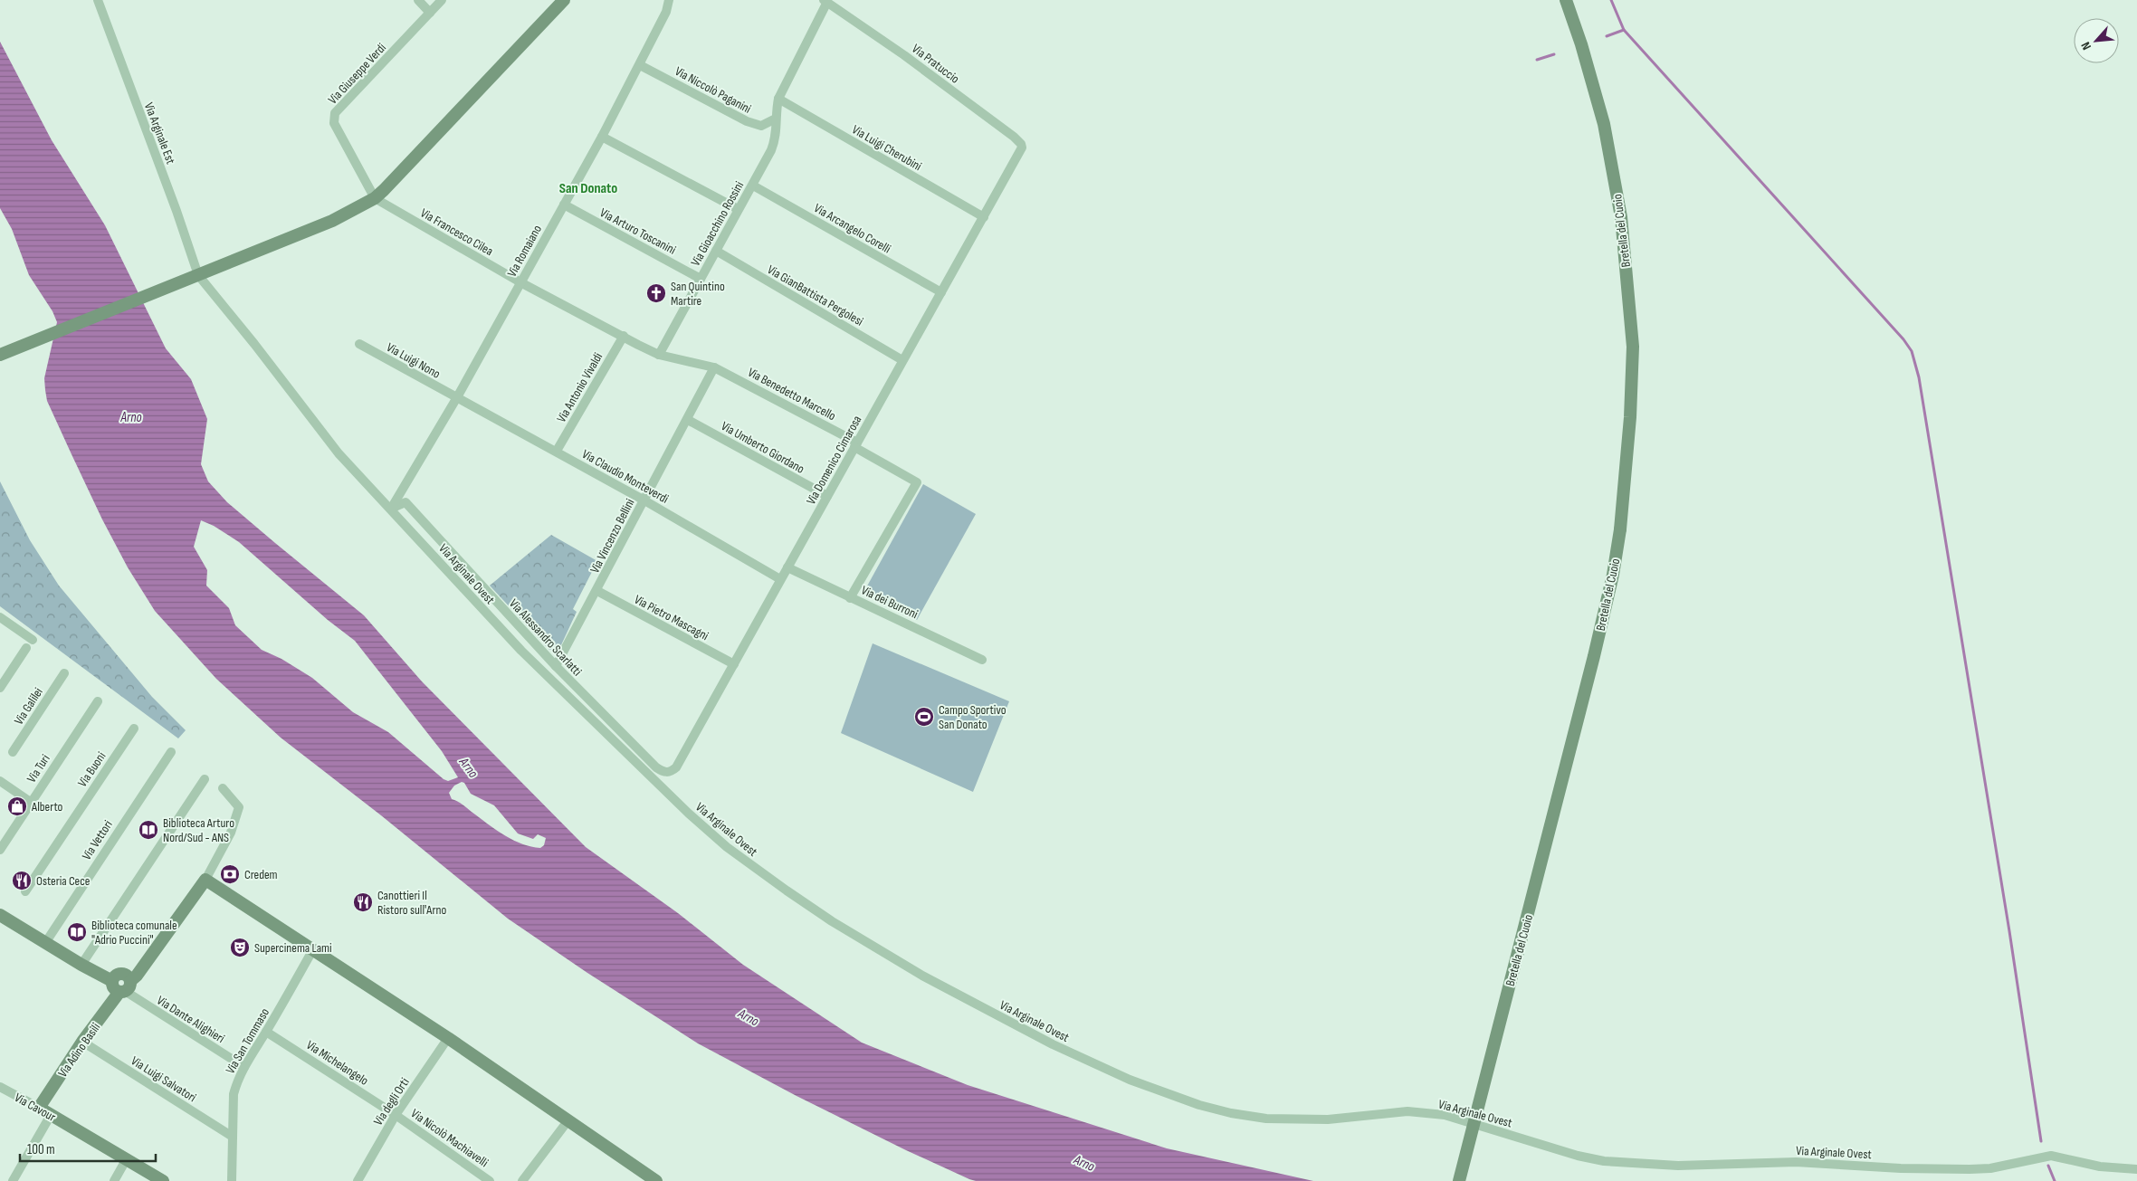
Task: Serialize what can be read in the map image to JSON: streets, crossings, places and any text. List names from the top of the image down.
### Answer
{
  "streets": {
    "main road": ["Bretella del Cuoio", "Via Adino Basili", "Via Cavour"],
    "street": [
      "Via Pratuccio",
      "Via Giuseppe Verdi",
      "Via Niccolò Paganini",
      "Via Arginale Est",
      "Via Luigi Cherubini",
      "Via Gioacchino Rossini",
      "Via Arcangelo Corelli",
      "Via Arturo Toscanini",
      "Via Francesco Cilea",
      "Via Romaiano",
      "Via GianBattista Pergolesi",
      "Via Luigi Nono",
      "Via Antonio Vivaldi",
      "Via Benedetto Marcello",
      "Via Umberto Giordano",
      "Via Domenico Cimarosa",
      "Via Claudio Monteverdi",
      "Via Vincenzo Bellini",
      "Via Arginale Ovest",
      "Via dei Burroni",
      "Via Pietro Mascagni",
      "Via Alessandro Scarlatti",
      "Via Galilei",
      "Via Turi",
      "Via Buoni",
      "Via Vettori",
      "Via Dante Alighieri",
      "Via San Tommaso",
      "Via Michelangelo",
      "Via Luigi Salvatori",
      "Via degli Orti",
      "Via Nicolò Machiavelli"
    ]
  },
  "crossings": [
    ["Via Pratuccio", "Via Gioacchino Rossini"],
    ["Via Pratuccio", "Via Domenico Cimarosa"],
    ["Via Giuseppe Verdi", "Via Francesco Cilea"],
    ["Via Niccolò Paganini", "Via Gioacchino Rossini"],
    ["Via Niccolò Paganini", "Via Romaiano"],
    ["Via Arginale Est", "Via Arginale Ovest"],
    ["Via Luigi Cherubini", "Via Gioacchino Rossini"],
    ["Via Luigi Cherubini", "Via Domenico Cimarosa"],
    ["Via Gioacchino Rossini", "Via Arcangelo Corelli"],
    ["Via Gioacchino Rossini", "Via Arturo Toscanini"],
    ["Via Gioacchino Rossini", "Via Francesco Cilea"],
    ["Via Gioacchino Rossini", "Via GianBattista Pergolesi"],
    ["Via Gioacchino Rossini", "Via Benedetto Marcello"],
    ["Via Arcangelo Corelli", "Via Domenico Cimarosa"],
    ["Via Arturo Toscanini", "Via Romaiano"],
    ["Via Francesco Cilea", "Via Romaiano"],
    ["Via Francesco Cilea", "Via Antonio Vivaldi"],
    ["Via Francesco Cilea", "Via Benedetto Marcello"],
    ["Via Romaiano", "Via Luigi Nono"],
    ["Via Romaiano", "Via Claudio Monteverdi"],
    ["Via Romaiano", "Via Arginale Ovest"],
    ["Via Romaiano", "Via Alessandro Scarlatti"],
    ["Via GianBattista Pergolesi", "Via Domenico Cimarosa"],
    ["Via Luigi Nono", "Via Claudio Monteverdi"],
    ["Via Antonio Vivaldi", "Via Claudio Monteverdi"],
    ["Via Benedetto Marcello", "Via Domenico Cimarosa"],
    ["Via Benedetto Marcello", "Via Vincenzo Bellini"],
    ["Via Benedetto Marcello", "Via dei Burroni"],
    ["Via Umberto Giordano", "Via Domenico Cimarosa"],
    ["Via Umberto Giordano", "Via Vincenzo Bellini"],
    ["Via Domenico Cimarosa", "Via Claudio Monteverdi"],
    ["Via Domenico Cimarosa", "Via dei Burroni"],
    ["Via Domenico Cimarosa", "Via Pietro Mascagni"],
    ["Via Domenico Cimarosa", "Via Alessandro Scarlatti"],
    ["Via Claudio Monteverdi", "Via Vincenzo Bellini"],
    ["Via Vincenzo Bellini", "Via Pietro Mascagni"],
    ["Via Vincenzo Bellini", "Via Alessandro Scarlatti"],
    ["Via Arginale Ovest", "Via Alessandro Scarlatti"],
    ["Via Dante Alighieri", "Via San Tommaso"],
    ["Via Dante Alighieri", "Via Adino Basili"],
    ["Via San Tommaso", "Via Michelangelo"],
    ["Via San Tommaso", "Via Luigi Salvatori"],
    ["Via Adino Basili", "Via Luigi Salvatori"],
    ["Via Adino Basili", "Via Cavour"],
    ["Via Michelangelo", "Via degli Orti"],
    ["Via Michelangelo", "Via Nicolò Machiavelli"],
    ["Via degli Orti", "Via Nicolò Machiavelli"]
  ],
  "districts": ["San Donato"],
  "water": ["Arno"],
  "places": {
    "church": ["San Quintino Martire"],
    "sports": ["Campo Sportivo San Donato"],
    "shop": ["Alberto"],
    "library": ["Biblioteca Arturo Nord/Sud - ANS", "Biblioteca comunale \"Adrio Puccini\""],
    "bank": ["Credem"],
    "restaurant": ["Osteria Cece", "Canottieri Il Ristoro sull'Arno"],
    "theatre": ["Supercinema Lami"]
  },
  "scale_bar": "100 m",
  "north": "bottom left"
}
